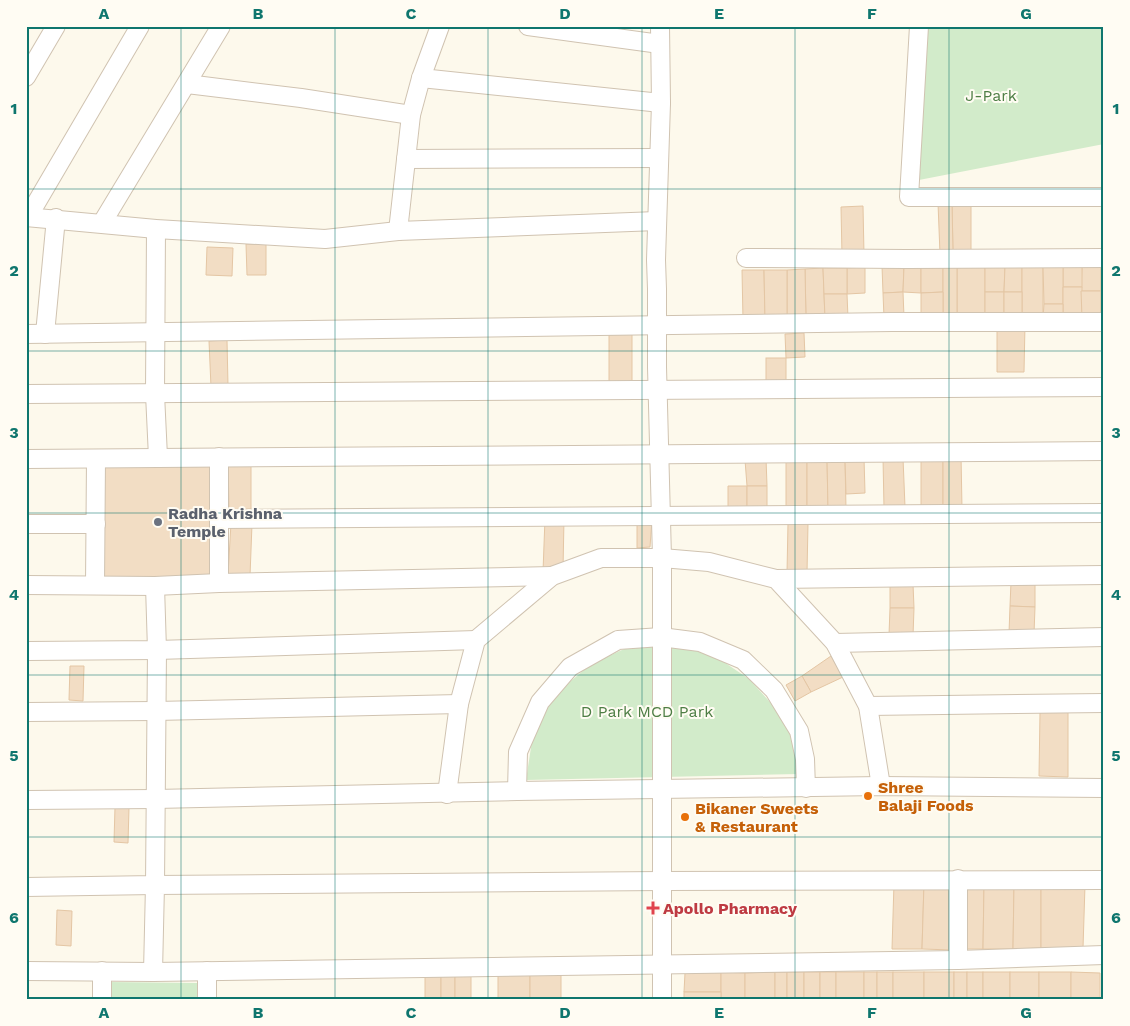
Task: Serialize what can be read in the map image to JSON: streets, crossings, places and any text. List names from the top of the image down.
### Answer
{
  "parks": ["J-Park", "D Park MCD Park"],
  "places": {
    "other": ["Radha Krishna Temple", "Shree Balaji Foods", "Bikaner Sweets & Restaurant"],
    "health": ["Apollo Pharmacy"]
  },
  "grid": {
    "columns": [
      "A",
      "B",
      "C",
      "D",
      "E",
      "F",
      "G"
    ],
    "rows": [
      "1",
      "2",
      "3",
      "4",
      "5",
      "6"
    ]
  }
}
